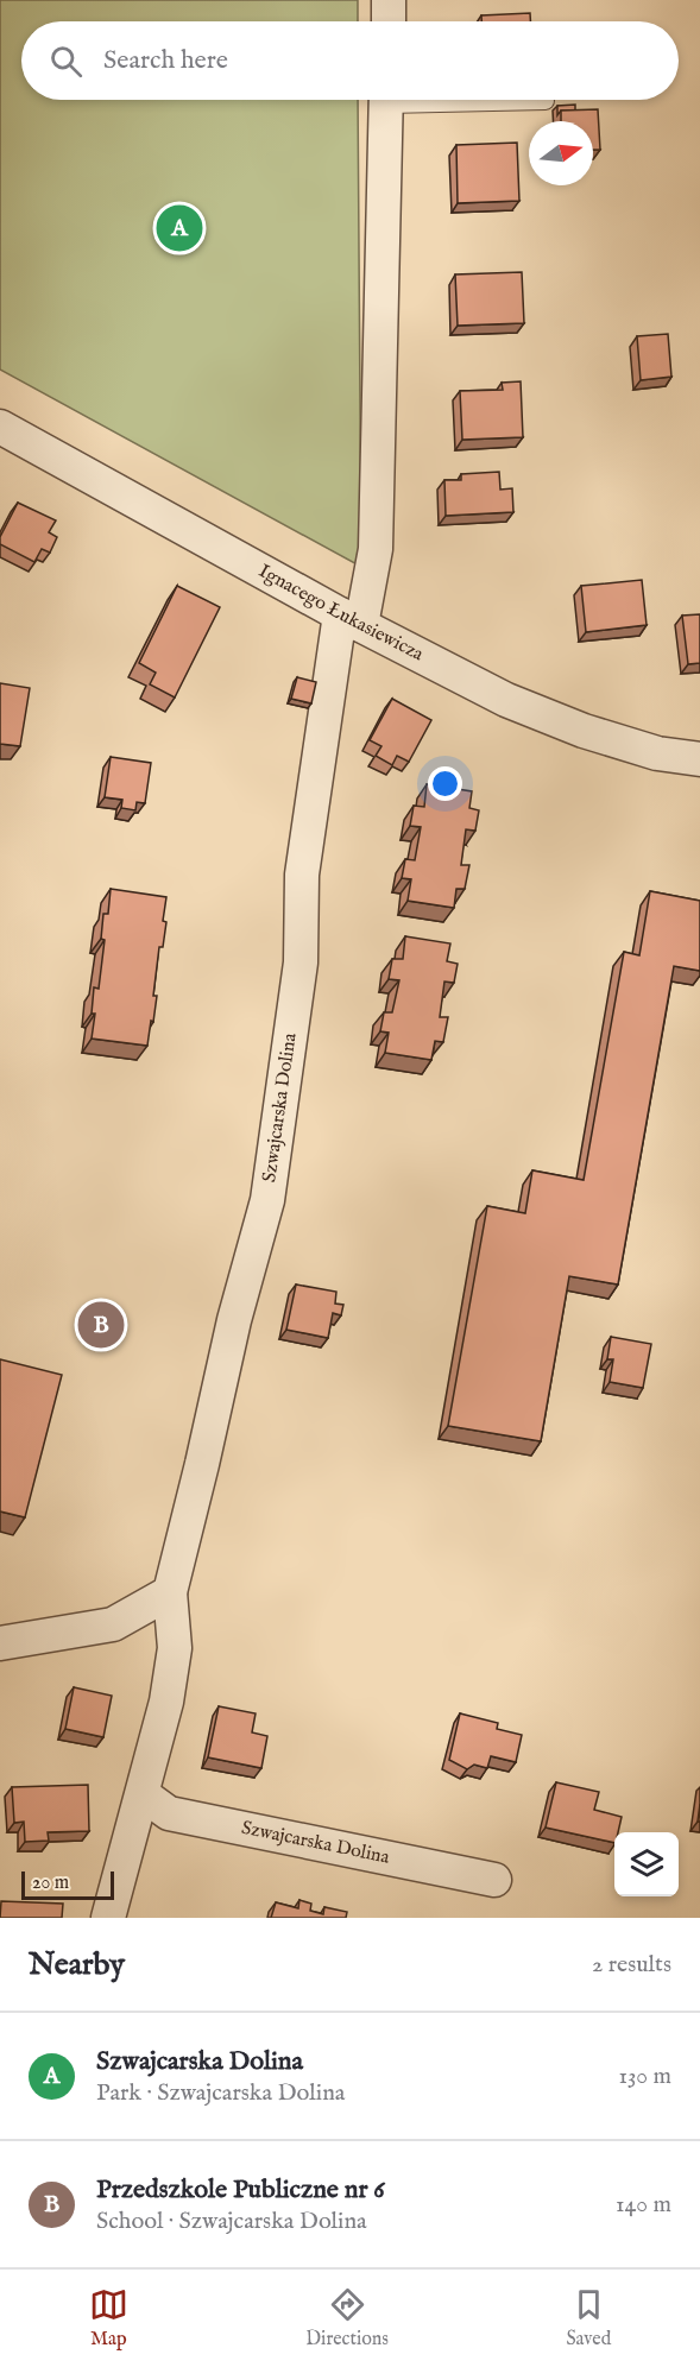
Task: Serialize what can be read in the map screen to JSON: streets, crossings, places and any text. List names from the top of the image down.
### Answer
{
  "streets": {
    "street": ["Ignacego Łukasiewicza", "Szwajcarska Dolina"]
  },
  "crossings": [
    ["Ignacego Łukasiewicza", "Szwajcarska Dolina"]
  ],
  "scale_bar": "20 m",
  "north": "right",
  "page": {
    "search": "Search here",
    "pins": ["A", "B"],
    "scale": "20 m",
    "heading": ["Nearby", "2 results"],
    "list": [
      {
        "mark": "A",
        "name": "Szwajcarska Dolina",
        "note": "Park · Szwajcarska Dolina",
        "value": "130 m"
      },
      {
        "mark": "B",
        "name": "Przedszkole Publiczne nr 6",
        "note": "School · Szwajcarska Dolina",
        "value": "140 m"
      }
    ],
    "nav": ["Map", "Directions", "Saved"]
  }
}
